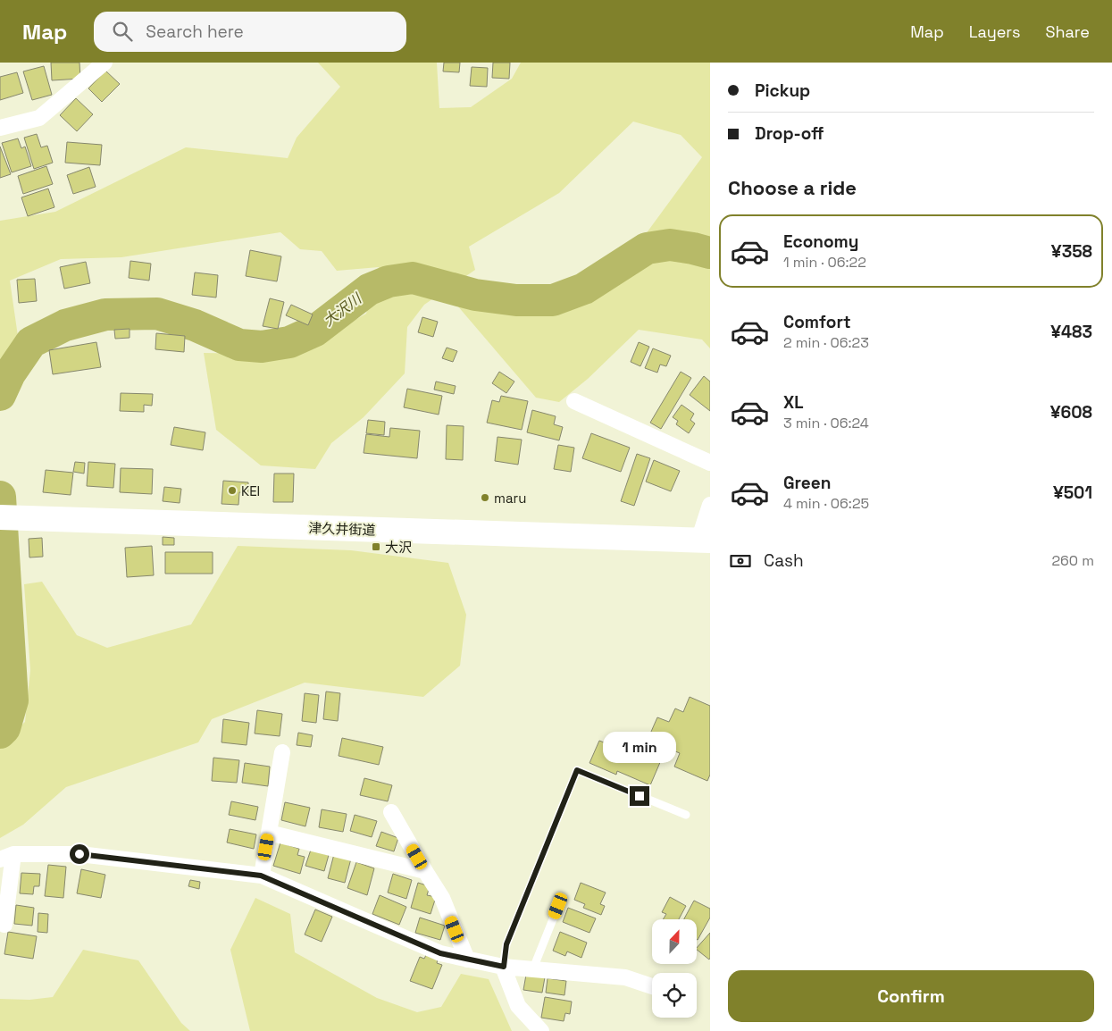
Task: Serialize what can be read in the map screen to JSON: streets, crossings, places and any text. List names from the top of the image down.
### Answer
{
  "streets": {
    "highway": ["津久井街道"]
  },
  "water": ["大沢川"],
  "places": {
    "other": ["KEI", "maru"],
    "transit": ["大沢"]
  },
  "north": "top",
  "page": {
    "header": "Map",
    "search": "Search here",
    "nav": ["Map", "Layers", "Share"],
    "banner": ["Pickup", "Drop-off"],
    "heading": "Choose a ride",
    "list": [
      {
        "name": "Economy",
        "note": "1 min · 06:22",
        "value": "¥358"
      },
      {
        "name": "Comfort",
        "note": "2 min · 06:23",
        "value": "¥483"
      },
      {
        "name": "XL",
        "note": "3 min · 06:24",
        "value": "¥608"
      },
      {
        "name": "Green",
        "note": "4 min · 06:25",
        "value": "¥501"
      }
    ],
    "pay": ["Cash", "260 m"],
    "bubble": "1 min",
    "buttons": "Confirm"
  }
}
